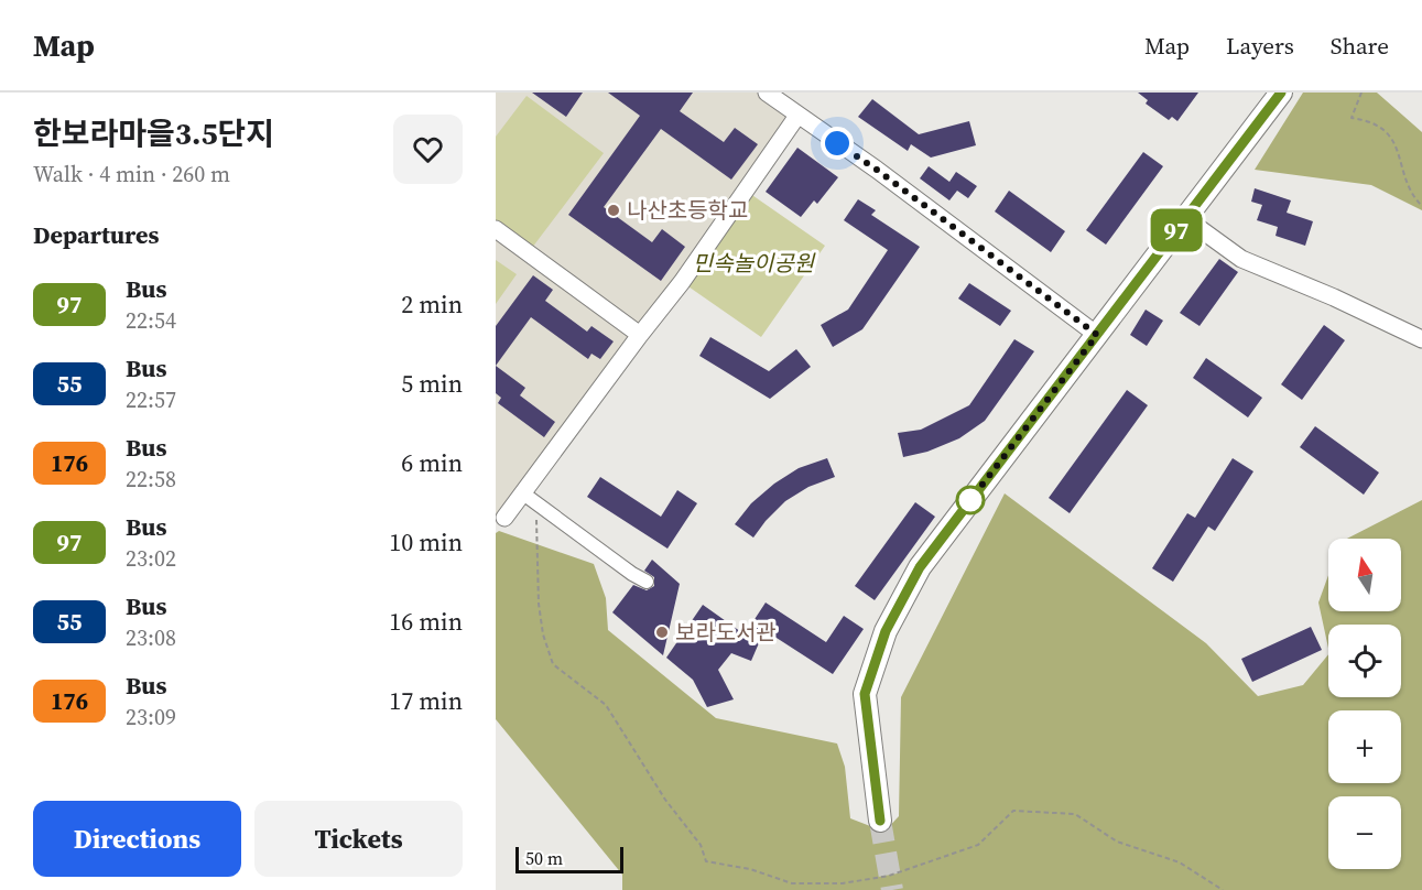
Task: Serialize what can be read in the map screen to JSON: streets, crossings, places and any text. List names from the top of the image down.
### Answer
{
  "parks": ["민속놀이공원"],
  "places": ["나산초등학교", "보라도서관"],
  "lines": ["bus line 97"],
  "scale_bar": "50 m",
  "north": "top",
  "page": {
    "header": "Map",
    "nav": ["Map", "Layers", "Share"],
    "heading": [
      ["한보라마을3.5단지", "Walk · 4 min · 260 m"],
      "Departures"
    ],
    "on_map": "97",
    "list": [
      {
        "mark": "97",
        "name": "Bus",
        "note": "22:54",
        "value": "2 min"
      },
      {
        "mark": "55",
        "name": "Bus",
        "note": "22:57",
        "value": "5 min"
      },
      {
        "mark": "176",
        "name": "Bus",
        "note": "22:58",
        "value": "6 min"
      },
      {
        "mark": "97",
        "name": "Bus",
        "note": "23:02",
        "value": "10 min"
      },
      {
        "mark": "55",
        "name": "Bus",
        "note": "23:08",
        "value": "16 min"
      },
      {
        "mark": "176",
        "name": "Bus",
        "note": "23:09",
        "value": "17 min"
      }
    ],
    "map_buttons": ["+", "−"],
    "buttons": ["Directions", "Tickets"],
    "scale": "50 m"
  }
}
